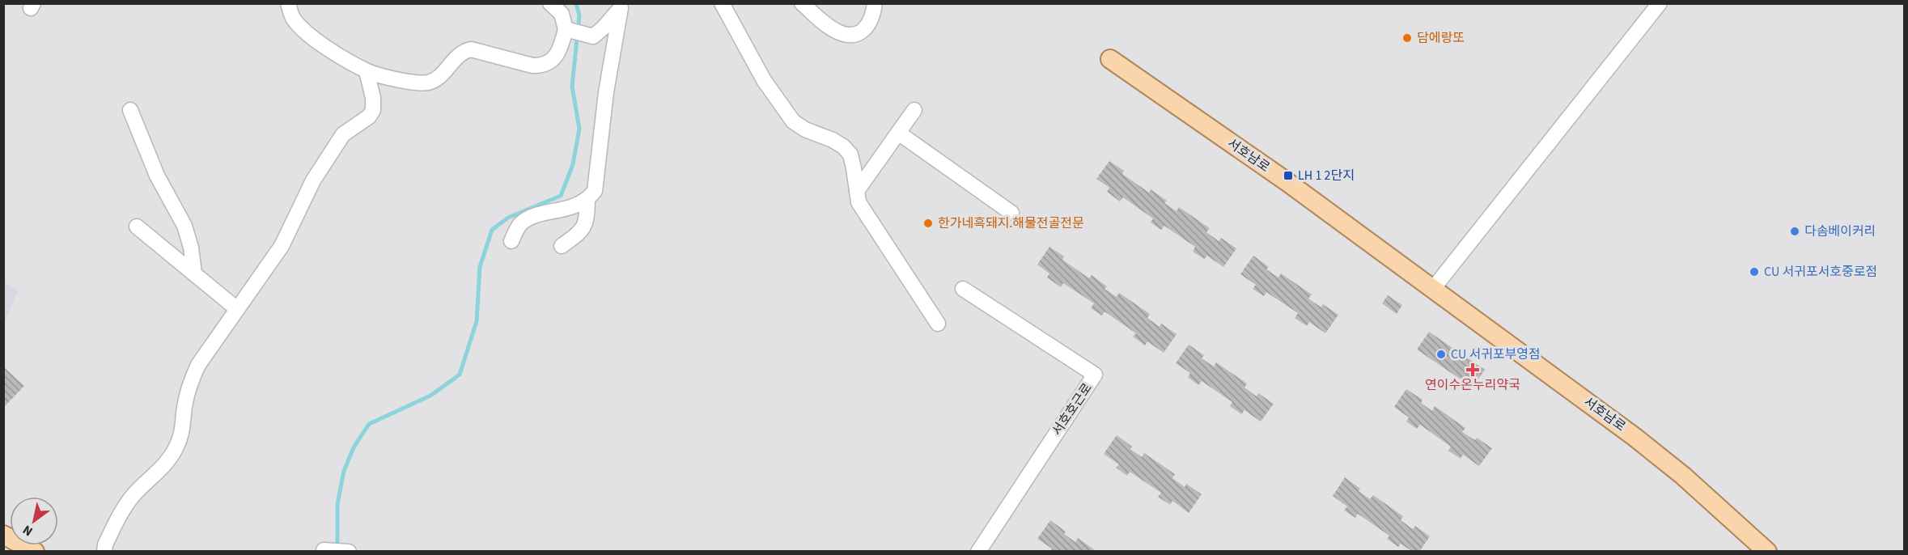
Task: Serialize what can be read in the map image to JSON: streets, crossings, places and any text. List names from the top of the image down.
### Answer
{
  "streets": {
    "main road": ["서호남로"],
    "street": ["서호호근로"]
  },
  "places": {
    "other": [
      "담에랑또",
      "한가네흑돼지.해물전골전문",
      "다솜베이커리",
      "CU 서귀포서호중로점",
      "CU 서귀포부영점"
    ],
    "transit": ["LH 1 2단지"],
    "health": ["연이수온누리약국"]
  },
  "north": "bottom left"
}
